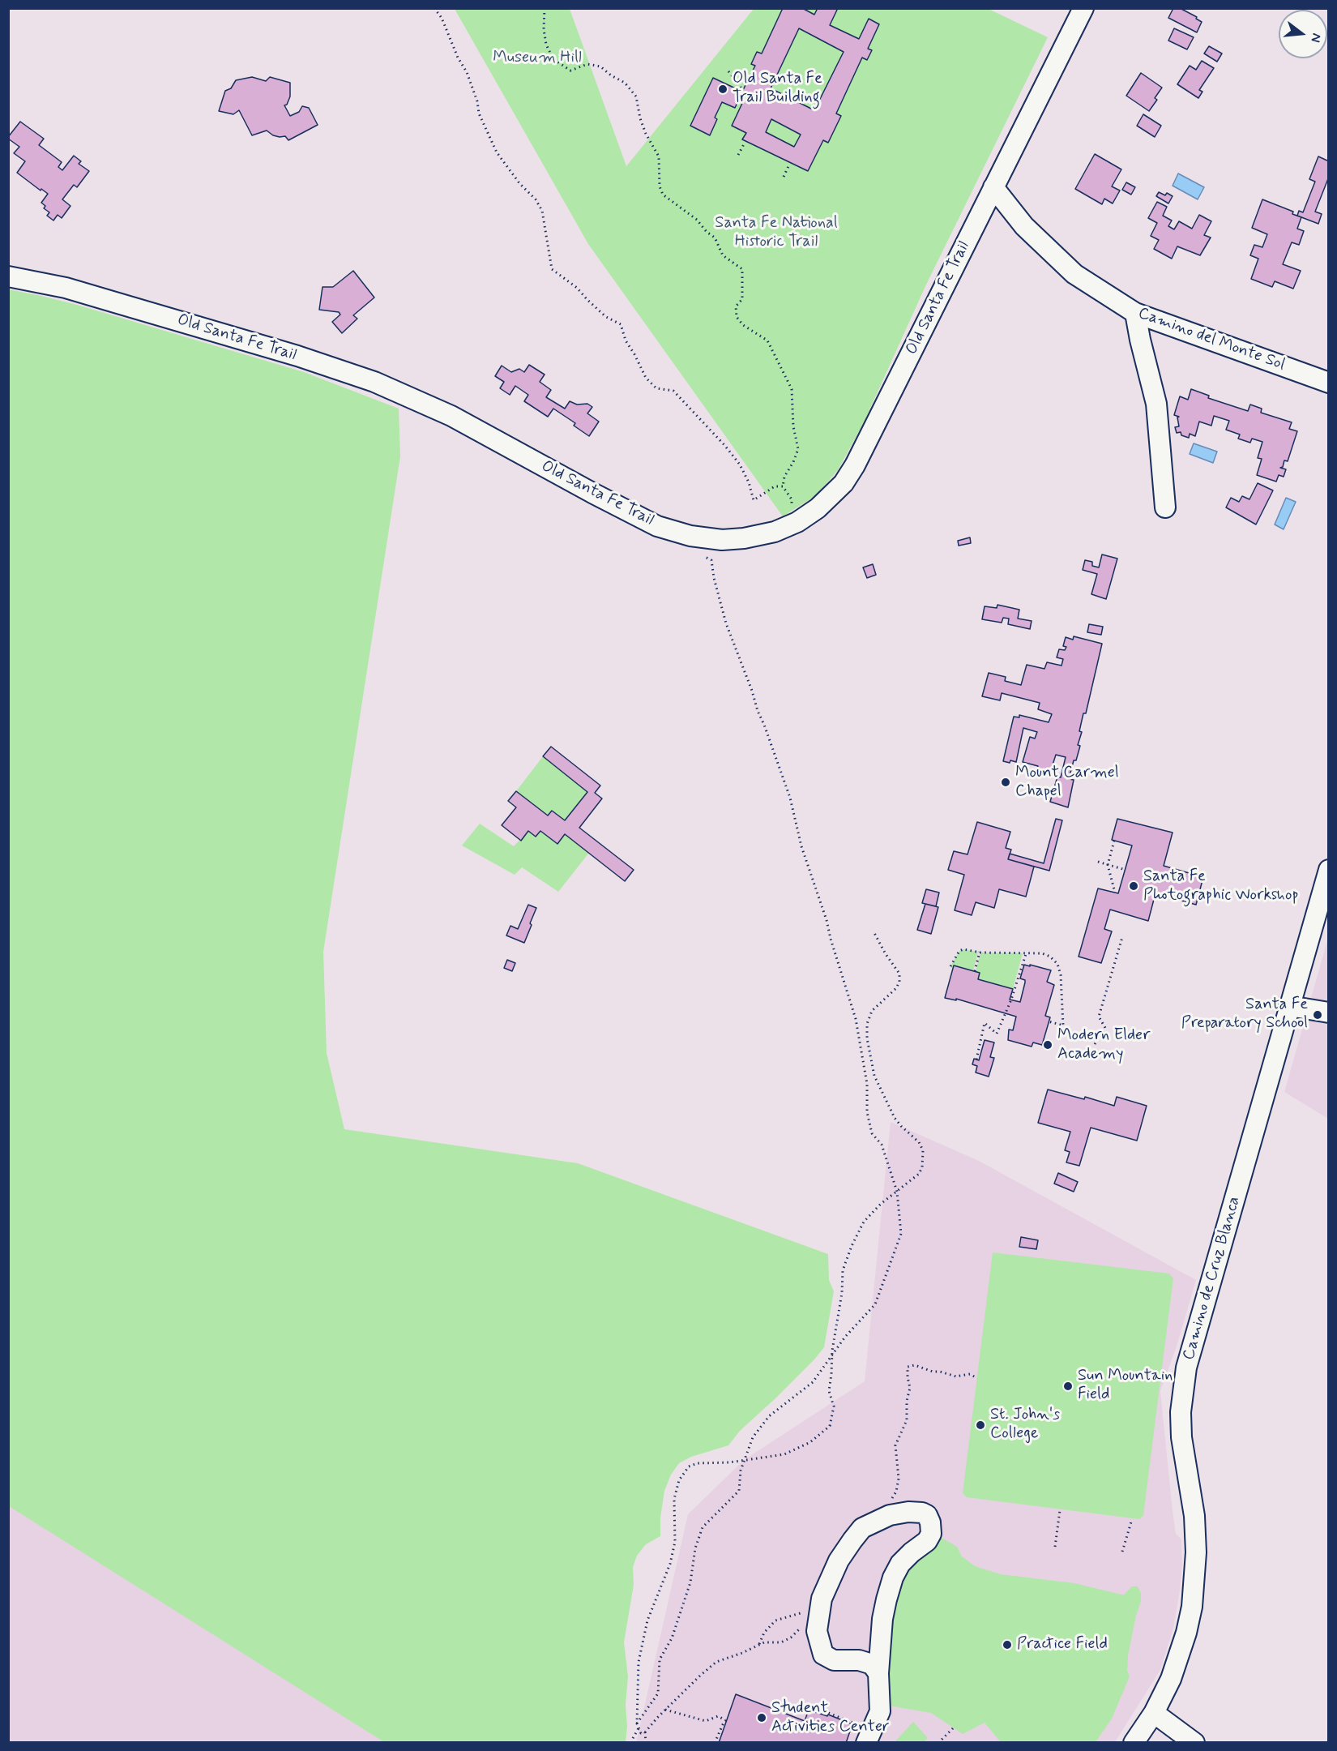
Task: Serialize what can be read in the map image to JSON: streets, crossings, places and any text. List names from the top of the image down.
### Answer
{
  "streets": {
    "street": ["Old Santa Fe Trail", "Camino del Monte Sol", "Camino de Cruz Blanca"]
  },
  "crossings": [
    ["Old Santa Fe Trail", "Camino del Monte Sol"]
  ],
  "parks": ["Museum Hill", "Santa Fe National Historic Trail"],
  "places": [
    "Old Santa Fe Trail Building",
    "Mount Carmel Chapel",
    "Santa Fe Photographic Workshop",
    "Santa Fe Preparatory School",
    "Modern Elder Academy",
    "Sun Mountain Field",
    "St. John's College",
    "Practice Field",
    "Student Activities Center"
  ],
  "north": "right"
}
